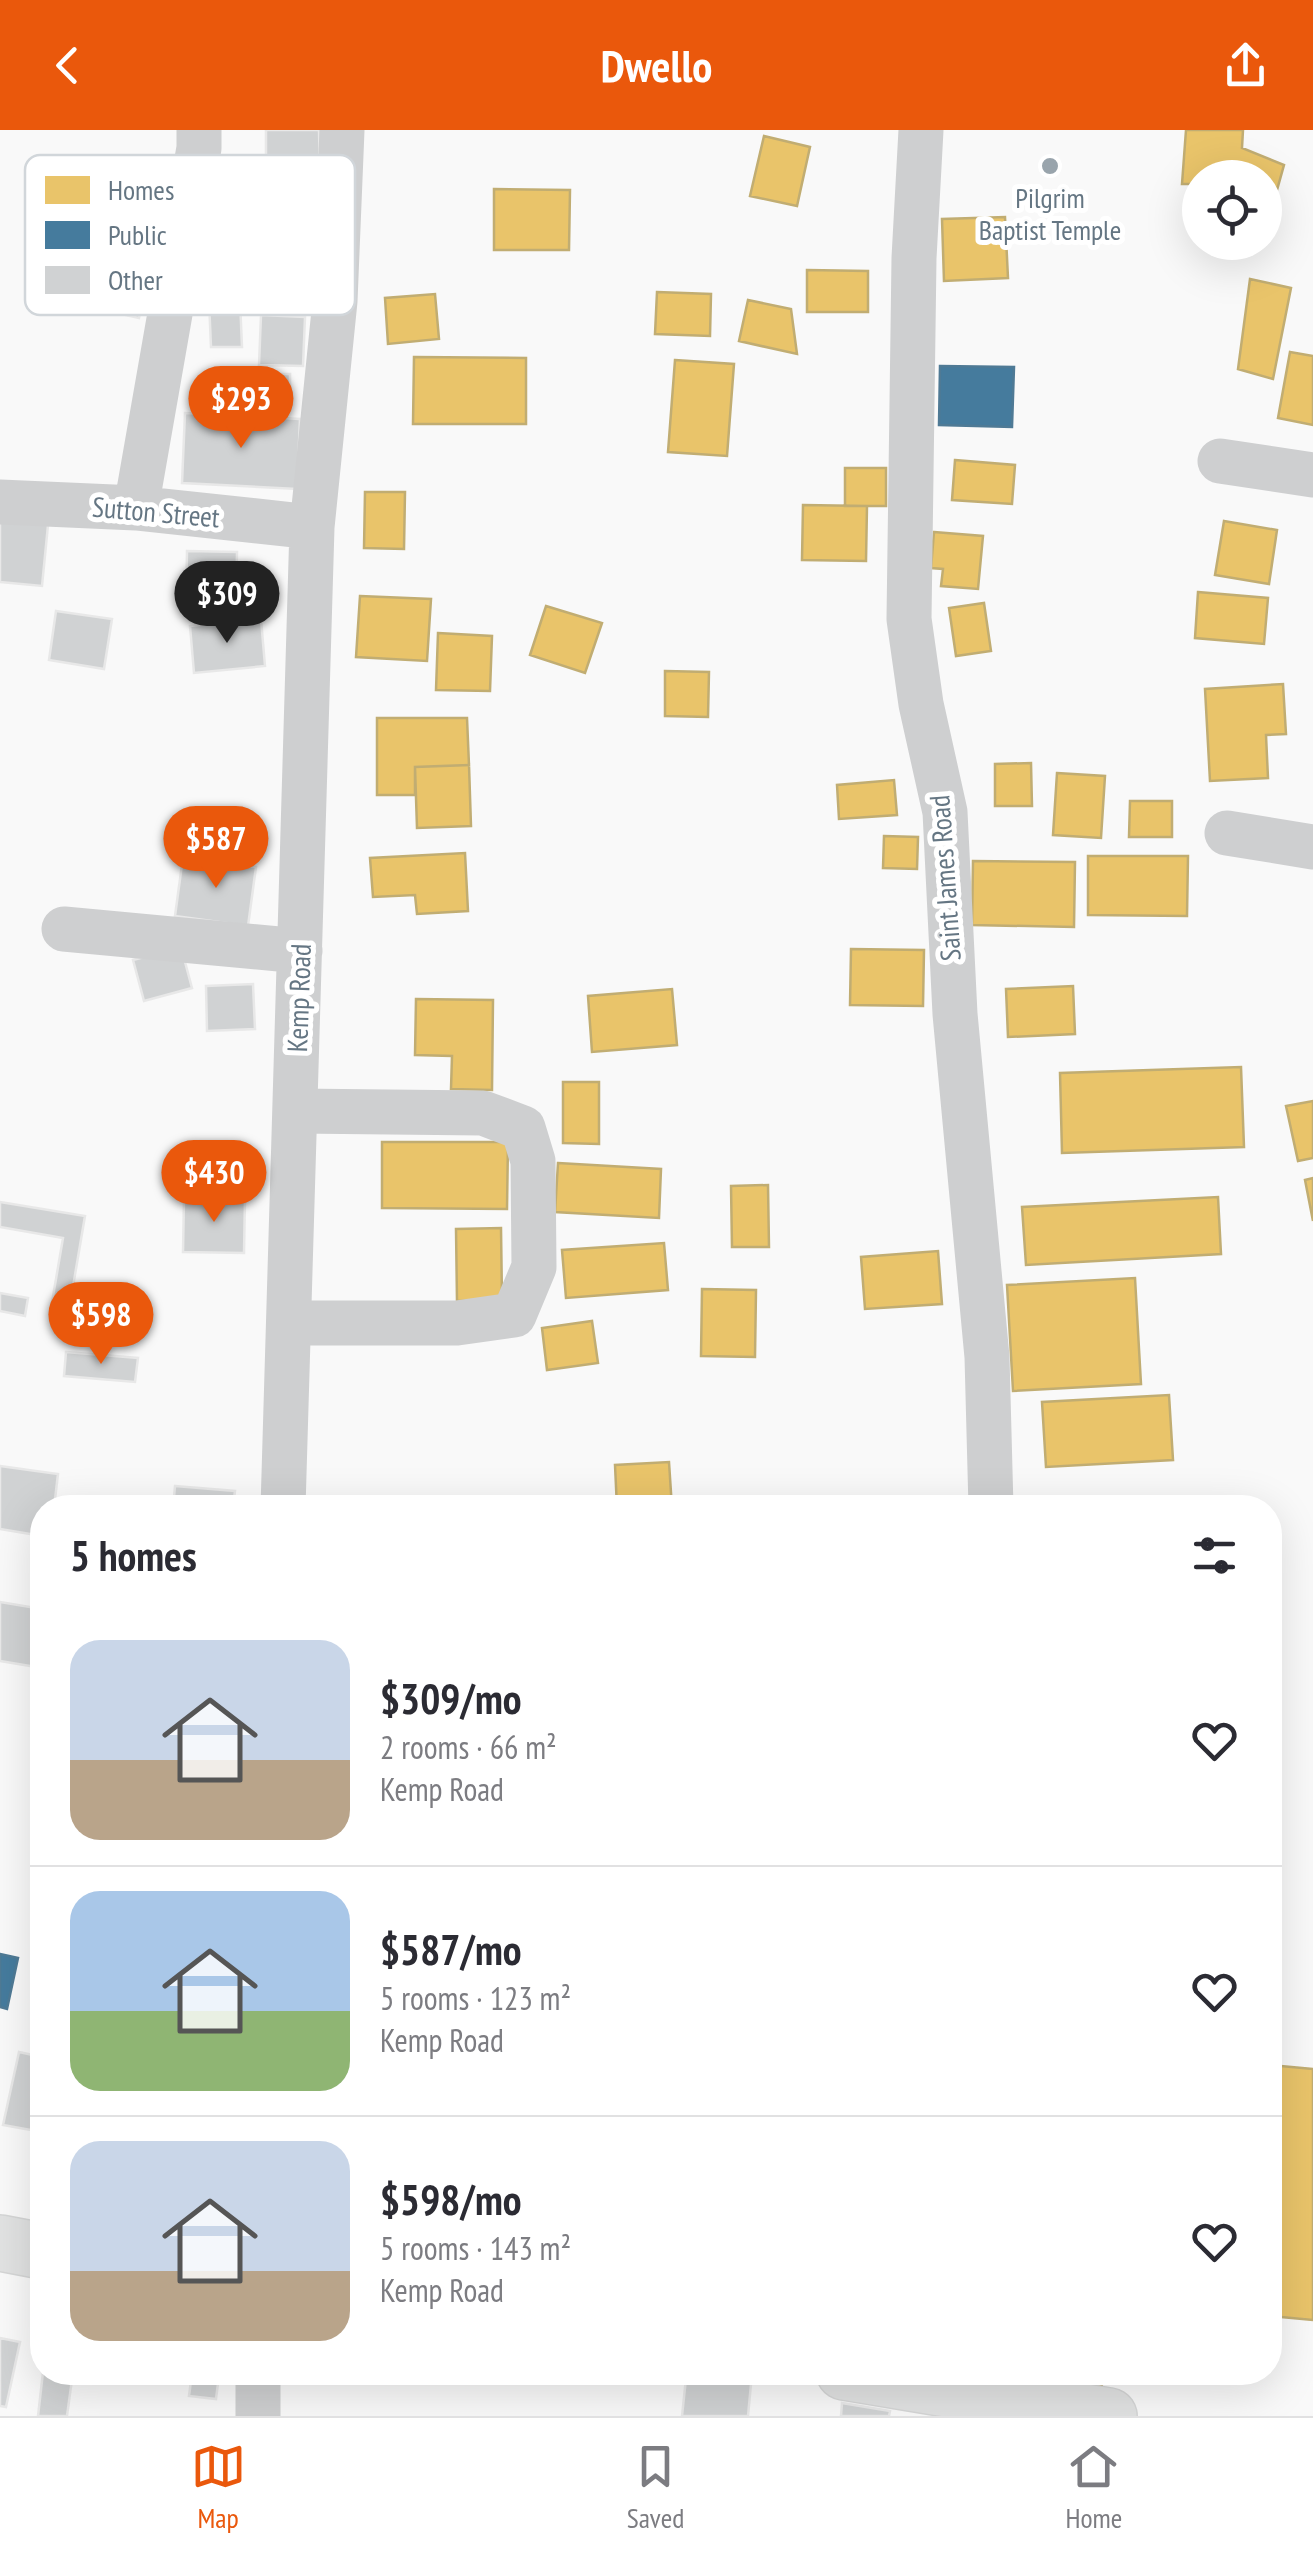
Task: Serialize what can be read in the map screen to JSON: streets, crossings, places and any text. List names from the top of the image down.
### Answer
{
  "streets": {
    "street": ["Sutton Street", "Saint James Road", "Kemp Road"]
  },
  "crossings": [
    ["Sutton Street", "Kemp Road"]
  ],
  "places": ["Pilgrim Baptist Temple"],
  "legend": ["Homes", "Public", "Other"],
  "page": {
    "header": "Dwello",
    "price": [
      "$293",
      "$309",
      "$587",
      "$430",
      "$598"
    ],
    "heading": "5 homes",
    "list": [
      {
        "name": "$309/mo",
        "note": "2 rooms · 66 m² · Kemp Road"
      },
      {
        "name": "$587/mo",
        "note": "5 rooms · 123 m² · Kemp Road"
      },
      {
        "name": "$598/mo",
        "note": "5 rooms · 143 m² · Kemp Road"
      }
    ],
    "tabs": ["Map", "Saved", "Home"]
  }
}
